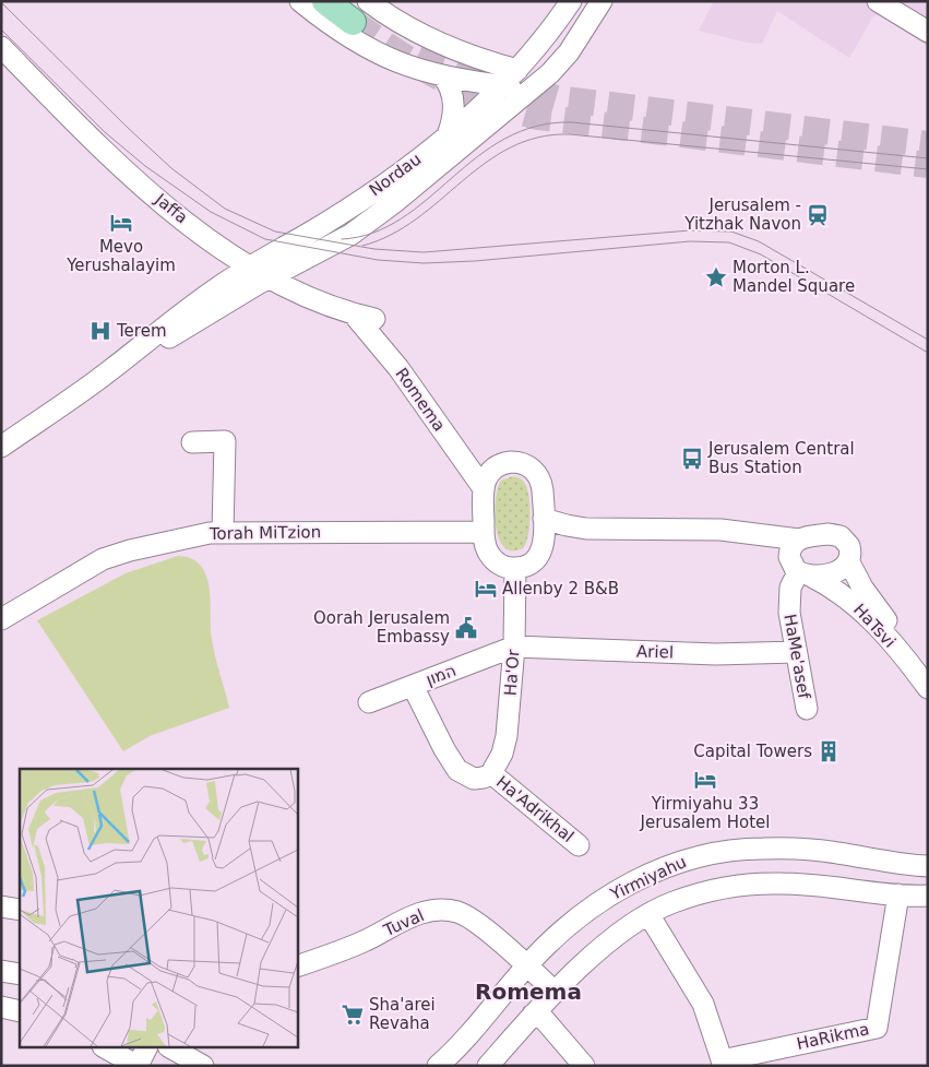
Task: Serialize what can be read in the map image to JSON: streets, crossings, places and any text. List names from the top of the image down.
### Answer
{
  "streets": {
    "street": [
      "Nordau",
      "Jaffa",
      "Romema",
      "Torah MiTzion",
      "HaTsvi",
      "Ariel",
      "HaMe'asef",
      "Ha'Or",
      "המון",
      "Ha'Adrikhal",
      "Yirmiyahu",
      "Tuval",
      "HaRikma"
    ]
  },
  "crossings": [
    ["Nordau", "Jaffa"],
    ["Jaffa", "Romema"],
    ["Romema", "Torah MiTzion"],
    ["Romema", "HaTsvi"],
    ["Romema", "Ha'Or"],
    ["Torah MiTzion", "HaTsvi"],
    ["Torah MiTzion", "Ha'Or"],
    ["HaTsvi", "HaMe'asef"],
    ["HaTsvi", "Ha'Or"],
    ["Ariel", "HaMe'asef"],
    ["Ariel", "Ha'Or"],
    ["Ariel", "המון"],
    ["Ha'Or", "המון"],
    ["Ha'Or", "Ha'Adrikhal"],
    ["המון", "Ha'Adrikhal"],
    ["Yirmiyahu", "Tuval"],
    ["Yirmiyahu", "HaRikma"]
  ],
  "districts": ["Romema"],
  "places": {
    "station": ["Jerusalem - Yitzhak Navon"],
    "hotel": ["Mevo Yerushalayim", "Allenby 2 B&B", "Yirmiyahu 33 Jerusalem Hotel"],
    "place": ["Morton L. Mandel Square"],
    "hospital": ["Terem"],
    "bus stop": ["Jerusalem Central Bus Station"],
    "public building": ["Oorah Jerusalem Embassy"],
    "building": ["Capital Towers"],
    "supermarket": ["Sha'arei Revaha"]
  }
}
